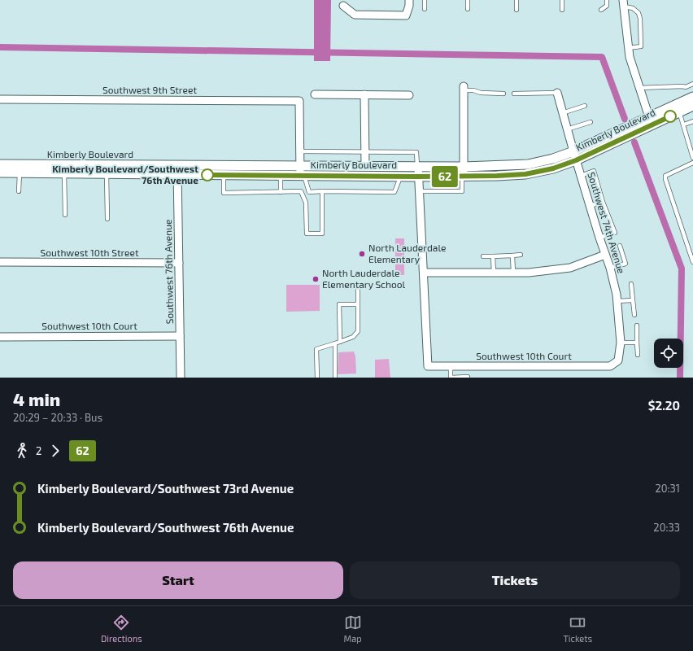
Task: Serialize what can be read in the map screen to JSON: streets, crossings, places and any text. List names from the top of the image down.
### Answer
{
  "streets": {
    "street": [
      "Southwest 9th Street",
      "Kimberly Boulevard",
      "Southwest 74th Avenue",
      "Southwest 10th Street",
      "Southwest 76th Avenue",
      "Southwest 10th Court"
    ]
  },
  "crossings": [
    ["Kimberly Boulevard", "Southwest 74th Avenue"],
    ["Kimberly Boulevard", "Southwest 76th Avenue"],
    ["Southwest 74th Avenue", "Southwest 10th Court"],
    ["Southwest 10th Street", "Southwest 76th Avenue"],
    ["Southwest 76th Avenue", "Southwest 10th Court"]
  ],
  "places": ["Kimberly Boulevard/Southwest 76th Avenue", "North Lauderdale Elementary", "North Lauderdale Elementary School"],
  "lines": ["bus line 62"],
  "page": {
    "on_map": "62",
    "heading": ["4 min", "20:29 – 20:33 · Bus", "$2.20"],
    "legs": ["2", "62"],
    "list": [
      {
        "name": "Kimberly Boulevard/Southwest 73rd Avenue",
        "value": "20:31"
      },
      {
        "name": "Kimberly Boulevard/Southwest 76th Avenue",
        "value": "20:33"
      }
    ],
    "buttons": ["Start", "Tickets"],
    "tabs": ["Directions", "Map", "Tickets"]
  }
}
